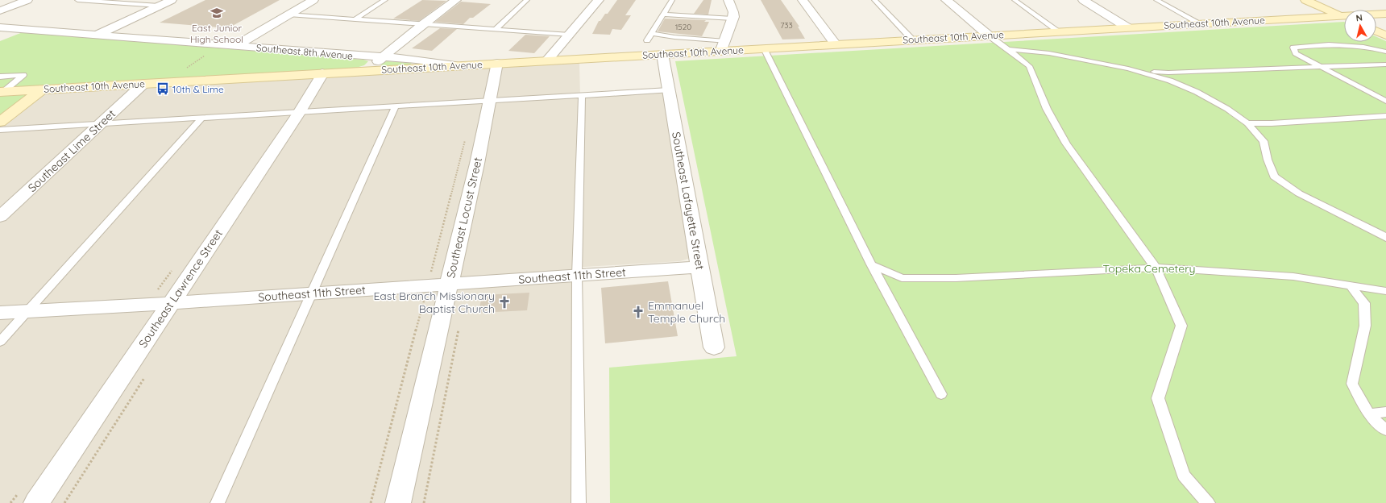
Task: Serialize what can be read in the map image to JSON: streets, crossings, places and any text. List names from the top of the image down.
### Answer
{
  "streets": {
    "main road": ["Southeast 10th Avenue"],
    "street": [
      "Southeast 8th Avenue",
      "Southeast Lime Street",
      "Southeast Lafayette Street",
      "Southeast Locust Street",
      "Southeast 11th Street",
      "Southeast Lawrence Street"
    ]
  },
  "crossings": [
    ["Southeast 10th Avenue", "Southeast 8th Avenue"],
    ["Southeast 10th Avenue", "Southeast Lime Street"],
    ["Southeast 10th Avenue", "Southeast Lafayette Street"],
    ["Southeast 10th Avenue", "Southeast Locust Street"],
    ["Southeast 10th Avenue", "Southeast Lawrence Street"],
    ["Southeast Lafayette Street", "Southeast 11th Street"],
    ["Southeast Locust Street", "Southeast 11th Street"],
    ["Southeast 11th Street", "Southeast Lawrence Street"]
  ],
  "parks": ["Topeka Cemetery"],
  "places": {
    "school or university": ["East Junior High School"],
    "bus stop": ["10th & Lime"],
    "church": ["East Branch Missionary Baptist Church", "Emmanuel Temple Church"]
  },
  "house_numbers": ["733", "1520"],
  "north": "top"
}
